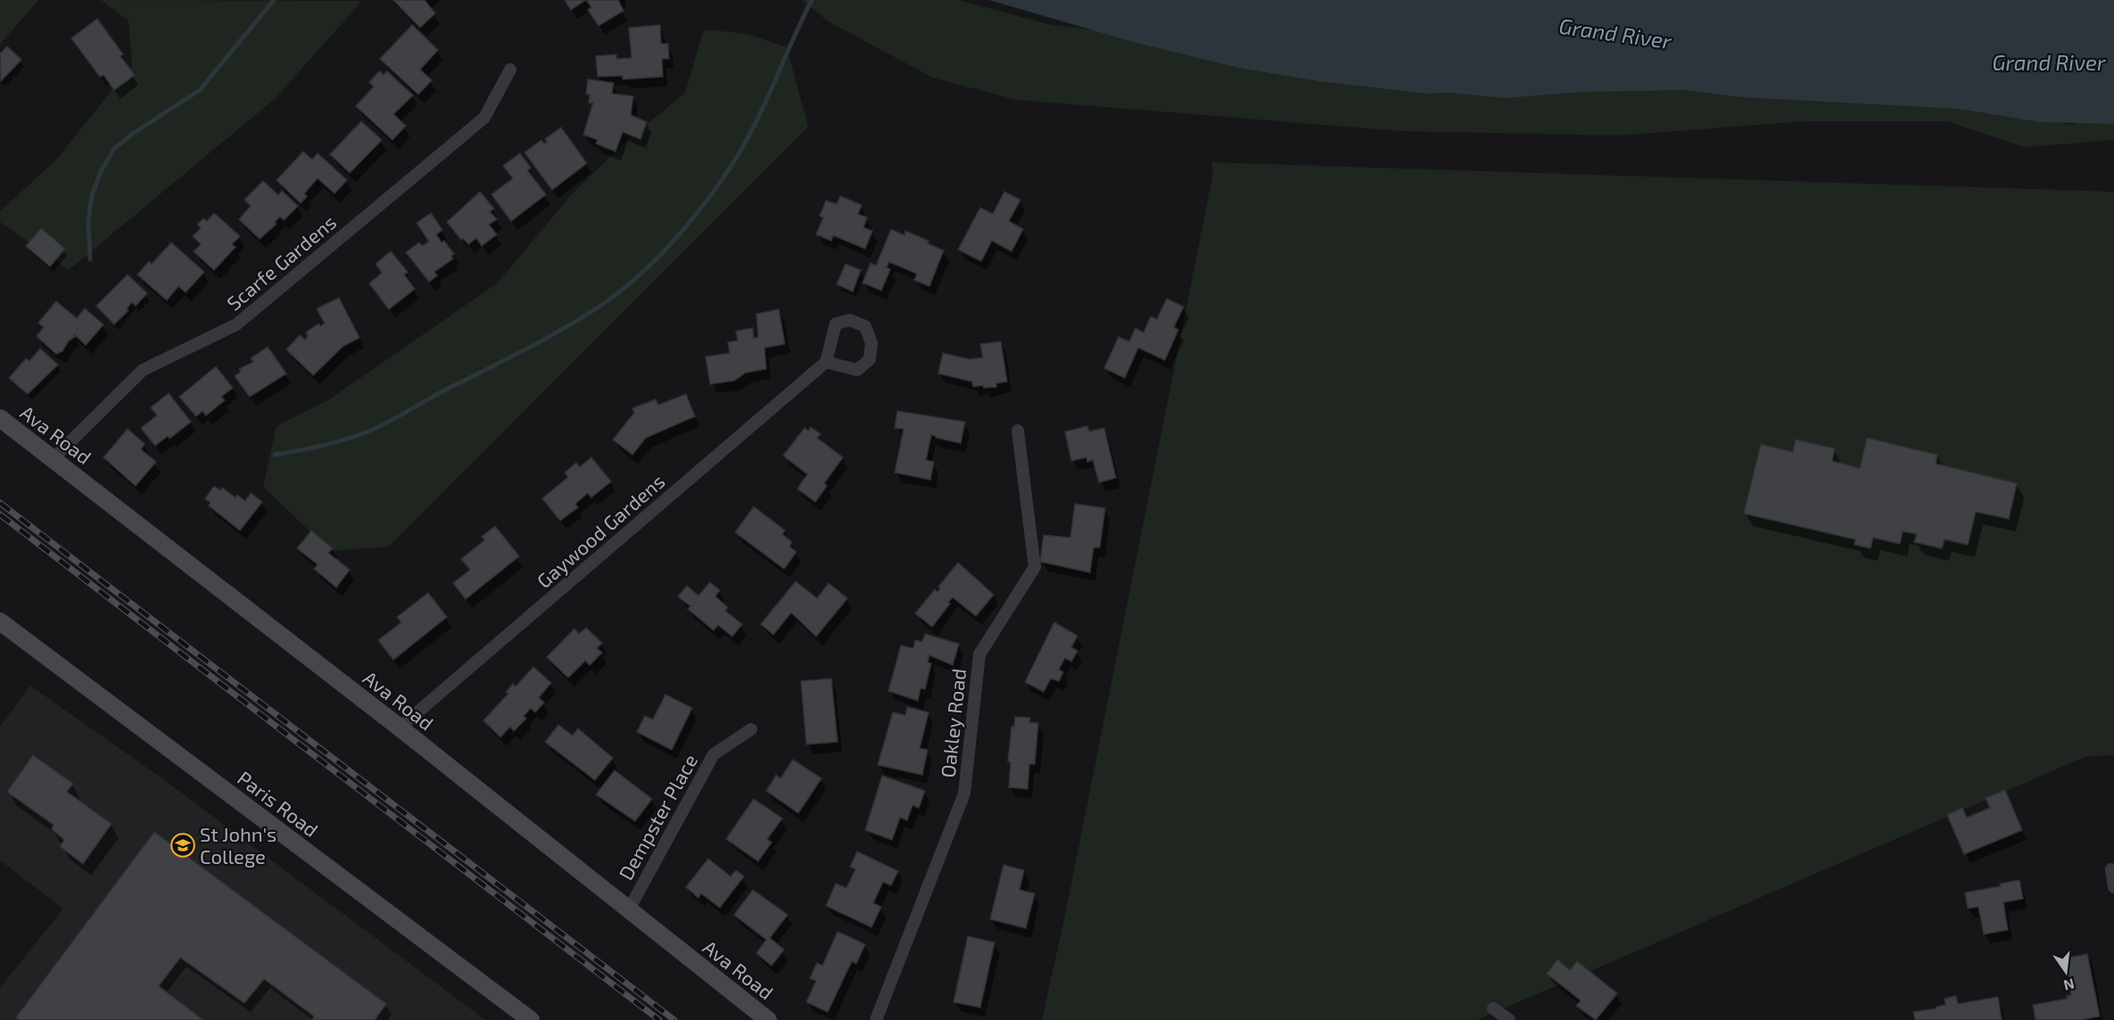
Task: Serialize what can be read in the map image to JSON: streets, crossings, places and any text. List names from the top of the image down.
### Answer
{
  "streets": {
    "street": [
      "Scarfe Gardens",
      "Ava Road",
      "Gaywood Gardens",
      "Oakley Road",
      "Paris Road",
      "Dempster Place"
    ]
  },
  "crossings": [
    ["Scarfe Gardens", "Ava Road"],
    ["Ava Road", "Gaywood Gardens"],
    ["Ava Road", "Dempster Place"]
  ],
  "water": ["Grand River"],
  "places": {
    "school or university": ["St John's College"]
  },
  "north": "bottom"
}
